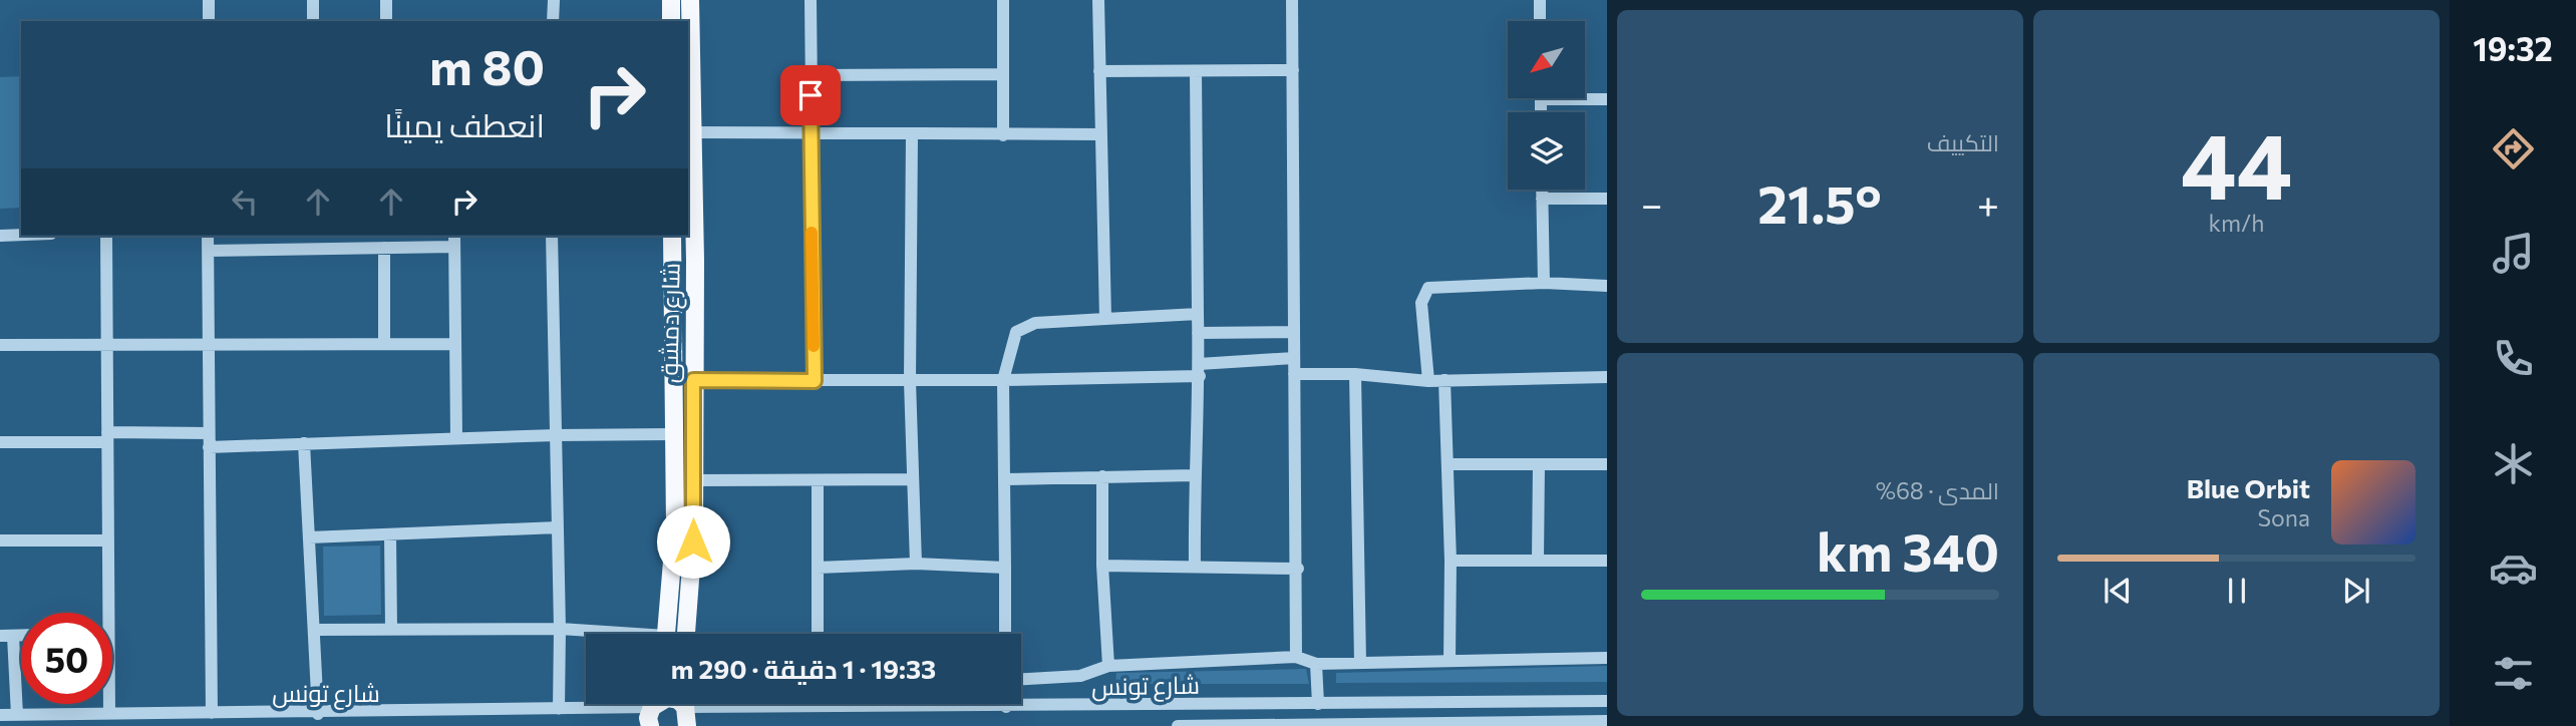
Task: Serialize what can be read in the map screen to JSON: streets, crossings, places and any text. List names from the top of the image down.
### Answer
{
  "streets": {
    "main road": ["شارع دمشق"],
    "street": ["شارع تونس"]
  },
  "north": "bottom left",
  "page": {
    "tabs": "19:32",
    "tile": [
      ["44", "km/h"],
      "التكييف",
      ["المدى · 68%", "340 km"]
    ],
    "turn": ["80 m", "انعطف يمينًا"],
    "heat": ["−", "21.5°", "+"],
    "song": ["Blue Orbit", "Sona"],
    "limit": "50",
    "trip": "19:33 · 1 دقيقة · 290 m"
  }
}
